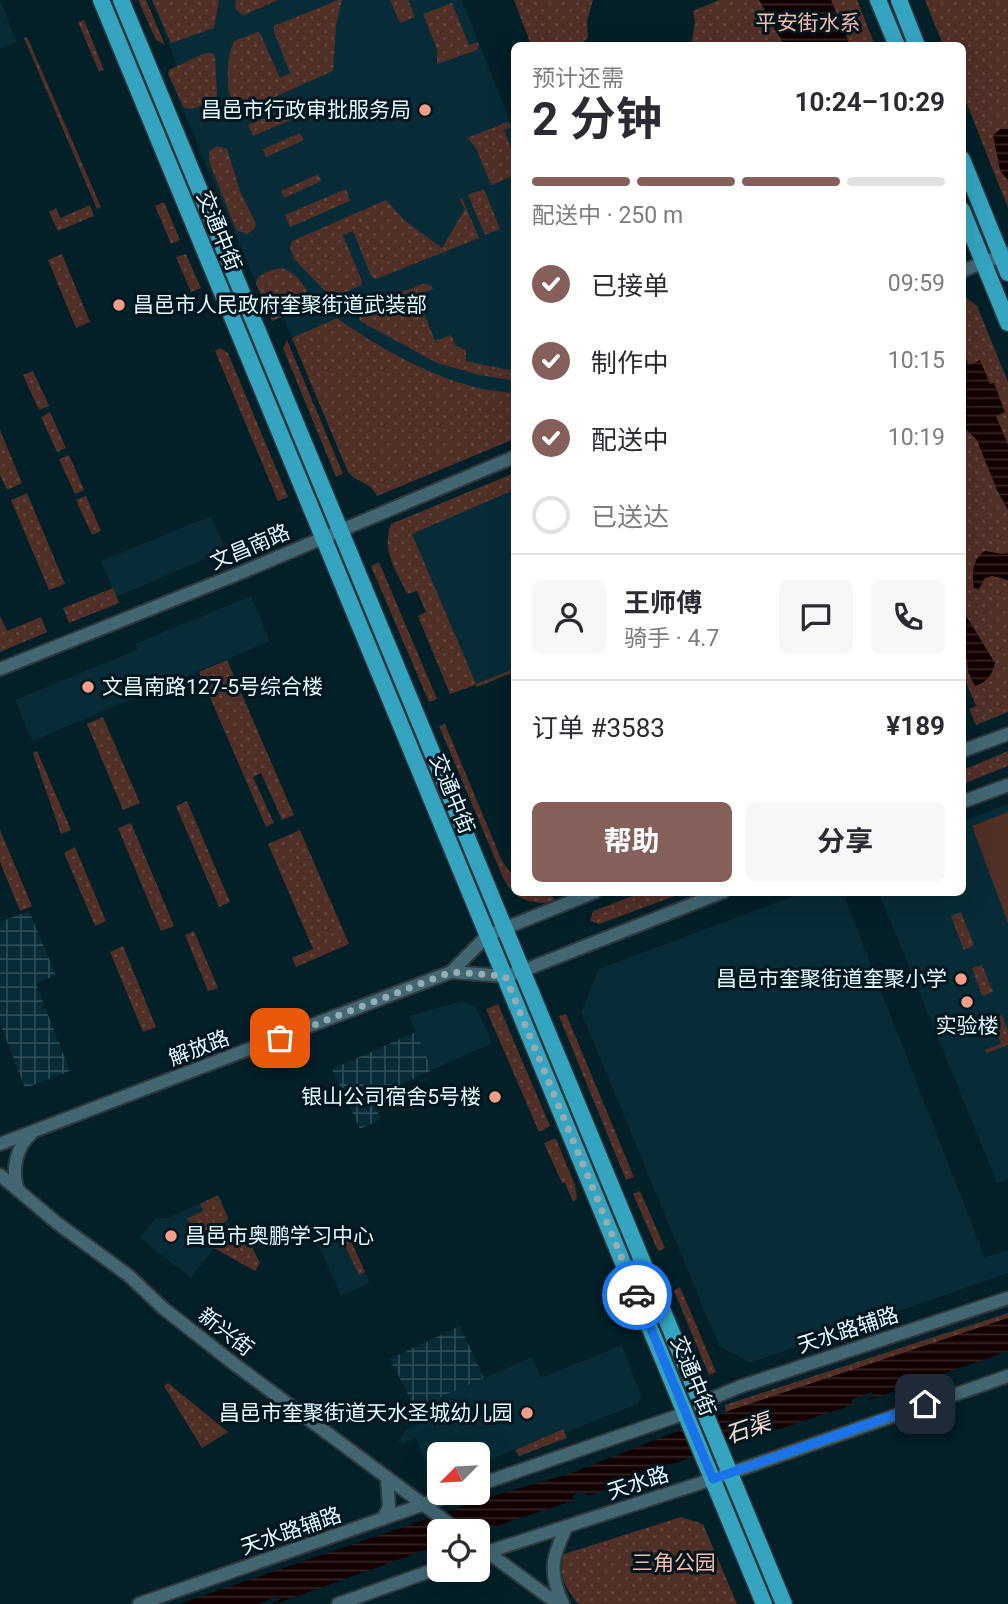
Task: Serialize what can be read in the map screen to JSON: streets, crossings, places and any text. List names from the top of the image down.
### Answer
{
  "streets": {
    "main road": ["交通中街"],
    "street": [
      "文昌南路",
      "解放路",
      "天水路辅路",
      "新兴街",
      "天水路"
    ]
  },
  "crossings": [
    ["交通中街", "文昌南路"],
    ["交通中街", "解放路"],
    ["交通中街", "天水路辅路"],
    ["交通中街", "天水路"],
    ["天水路辅路", "新兴街"]
  ],
  "water": ["石渠"],
  "parks": ["平安街水系", "三角公园"],
  "places": [
    "昌邑市行政审批服务局",
    "昌邑市人民政府奎聚街道武装部",
    "文昌南路127-5号综合楼",
    "昌邑市奎聚街道奎聚小学",
    "实验楼",
    "银山公司宿舍5号楼",
    "昌邑市奥鹏学习中心",
    "昌邑市奎聚街道天水圣城幼儿园"
  ],
  "north": "bottom left",
  "page": {
    "heading": ["2 分钟", "预计还需", "10:24–10:29"],
    "panel": [
      "王师傅",
      "骑手 · 4.7",
      "订单 #3583",
      "¥189"
    ],
    "bar": "配送中 · 250 m",
    "list": [
      ["已接单", "09:59"],
      ["制作中", "10:15"],
      ["配送中", "10:19"],
      "已送达"
    ],
    "buttons": ["帮助", "分享"]
  }
}
